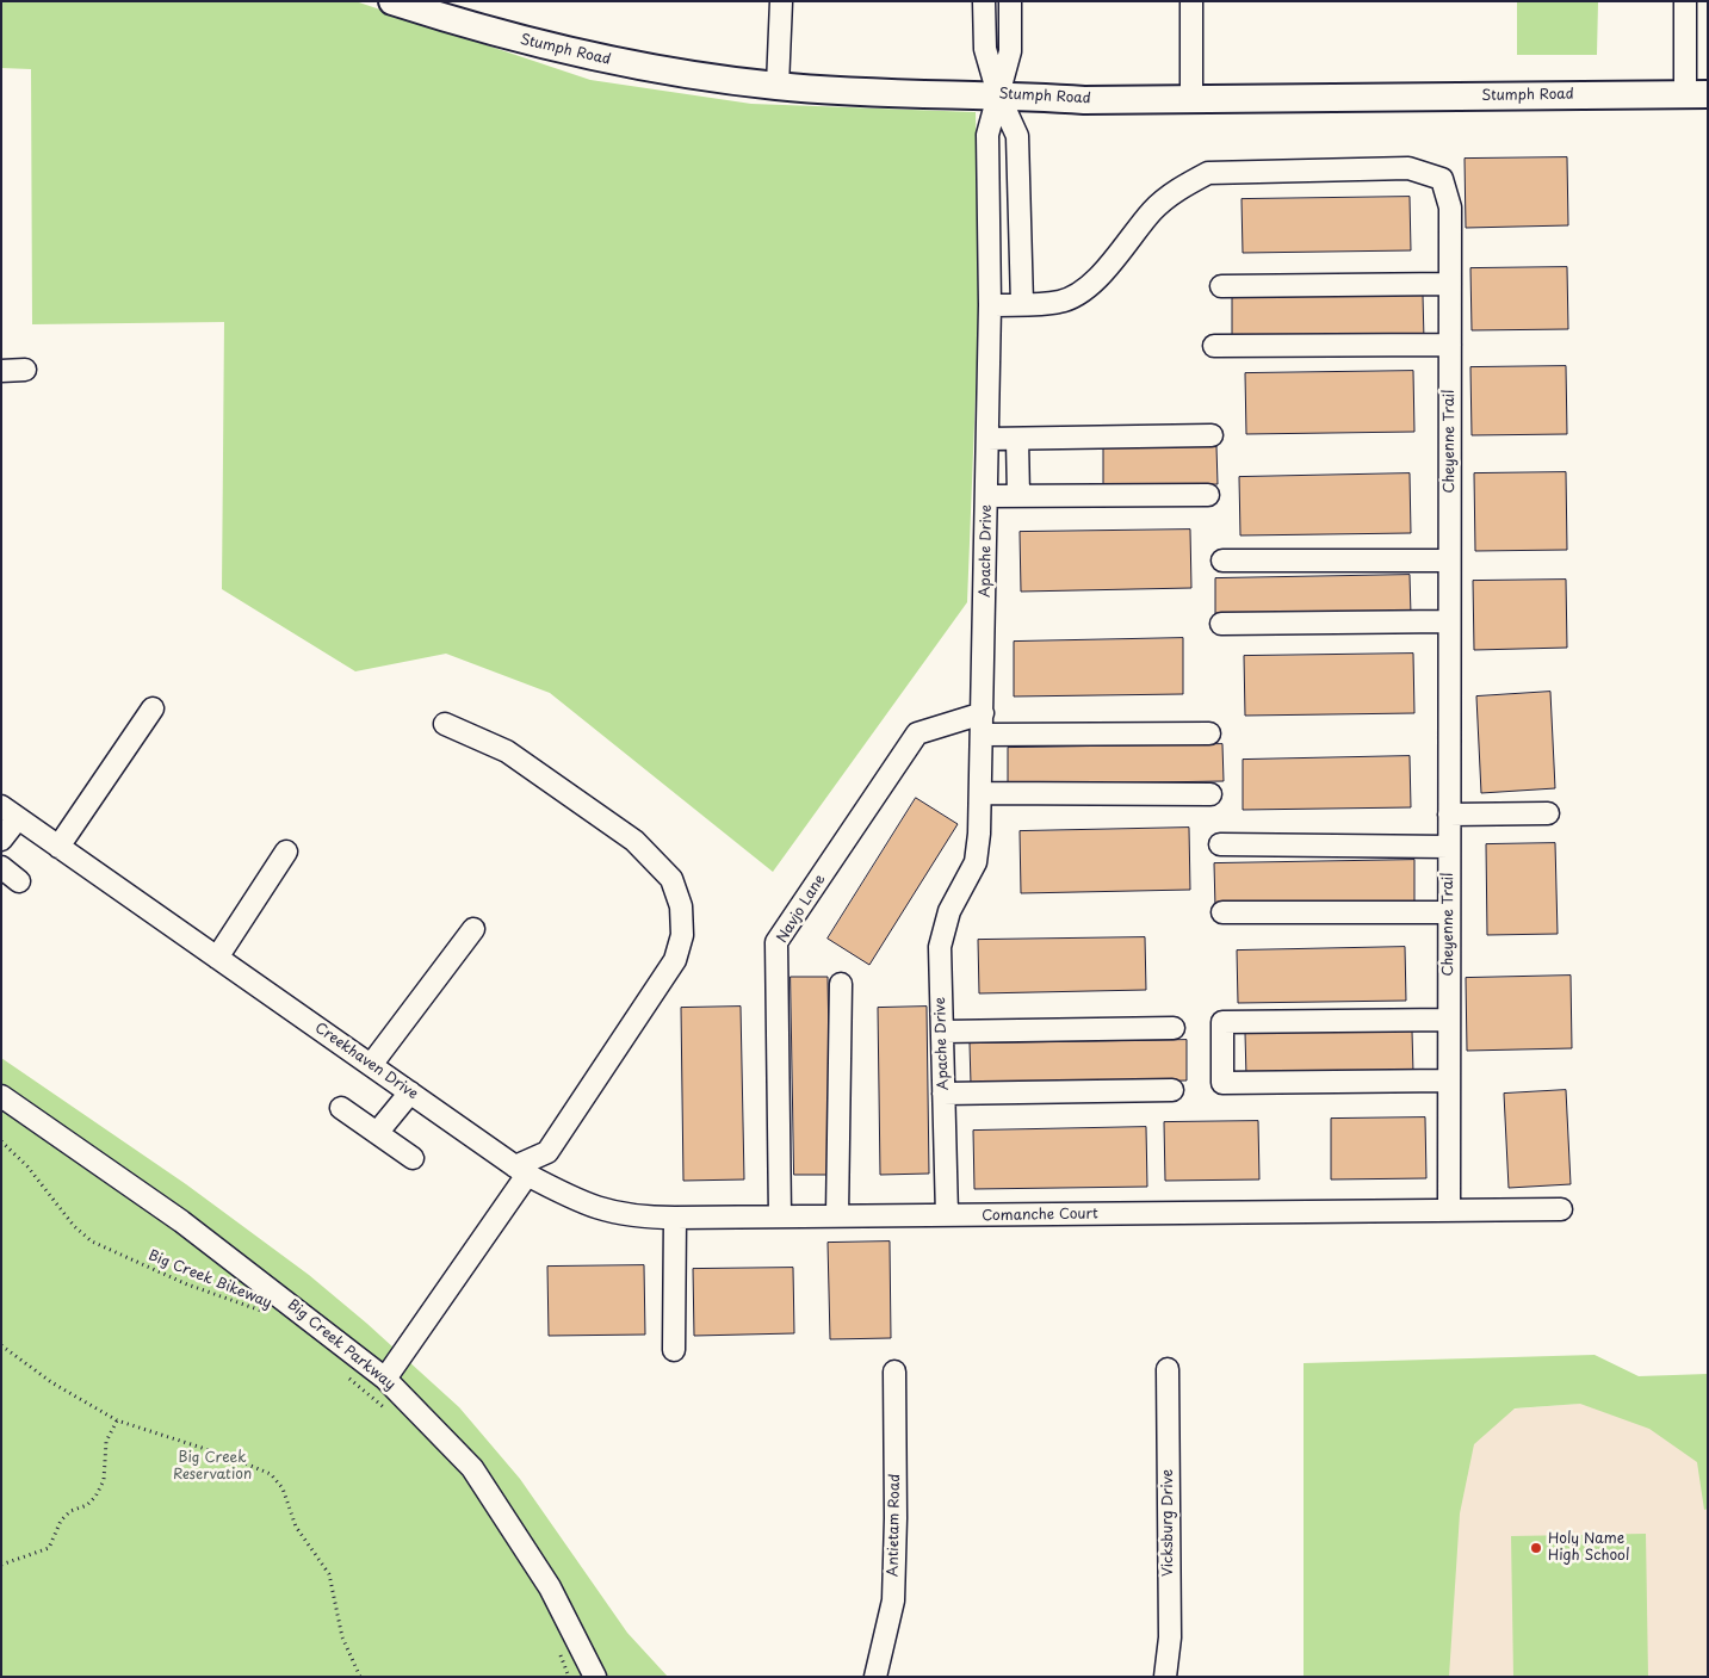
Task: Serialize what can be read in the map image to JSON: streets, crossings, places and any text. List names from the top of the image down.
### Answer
{
  "streets": {
    "main road": ["Stumph Road"],
    "street": [
      "Cheyenne Trail",
      "Apache Drive",
      "Navjo Lane",
      "Creekhaven Drive",
      "Comanche Court",
      "Big Creek Parkway",
      "Vicksburg Drive",
      "Antietam Road"
    ],
    "path": ["Big Creek Bikeway"]
  },
  "crossings": [
    ["Stumph Road", "Apache Drive"],
    ["Cheyenne Trail", "Apache Drive"],
    ["Cheyenne Trail", "Comanche Court"],
    ["Apache Drive", "Navjo Lane"],
    ["Apache Drive", "Comanche Court"],
    ["Navjo Lane", "Comanche Court"],
    ["Creekhaven Drive", "Comanche Court"]
  ],
  "parks": ["Big Creek Reservation"],
  "places": ["Holy Name High School"]
}
